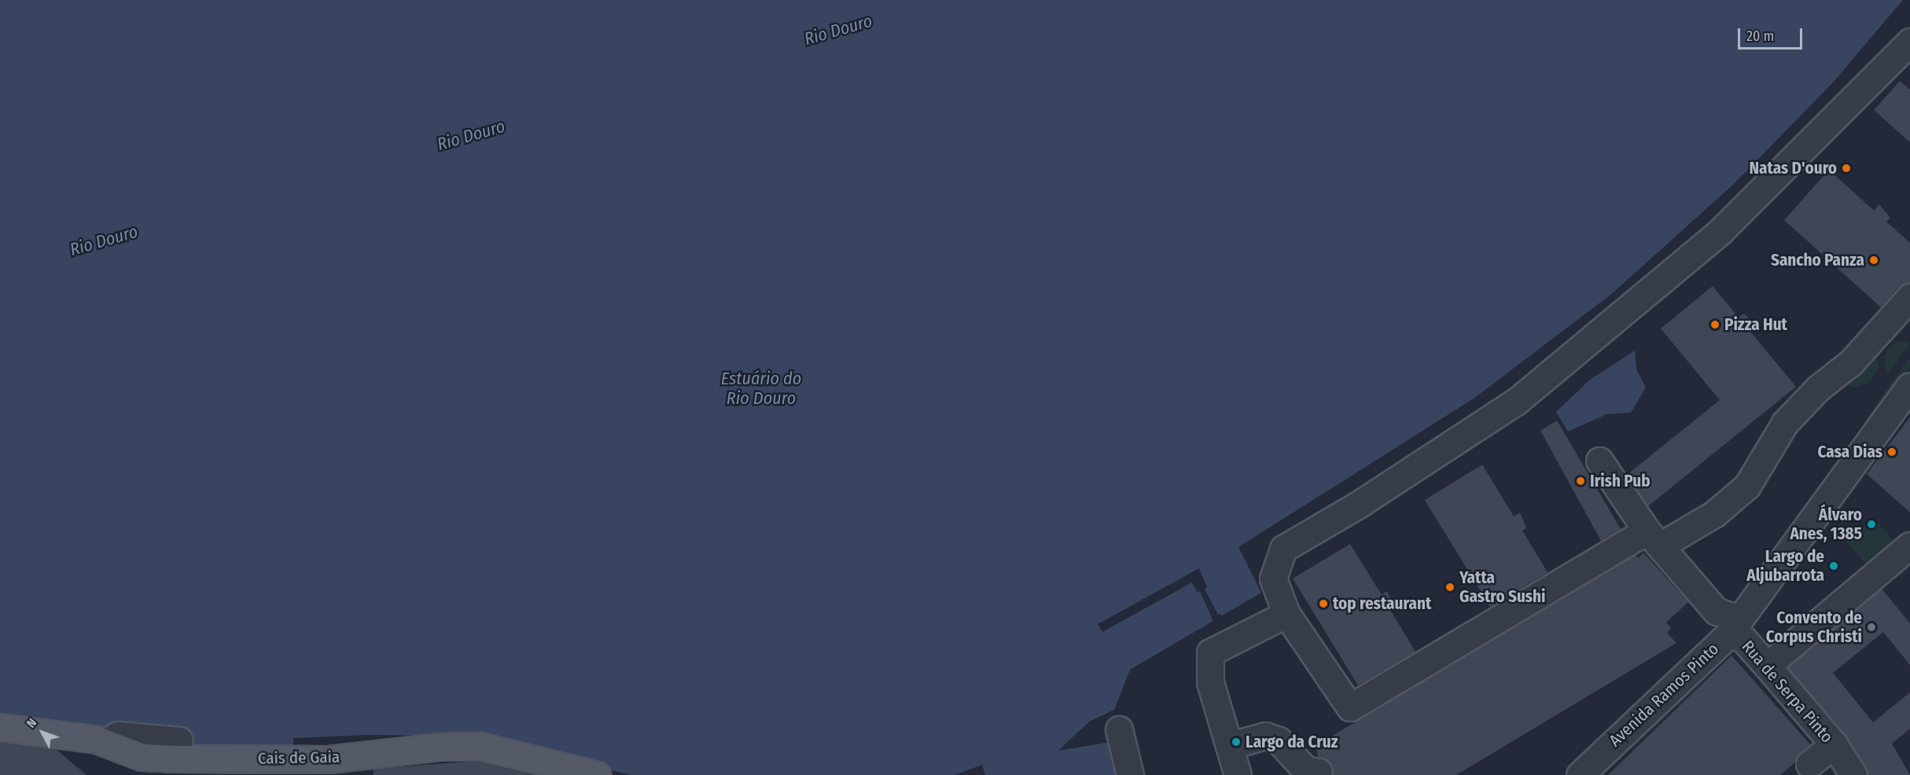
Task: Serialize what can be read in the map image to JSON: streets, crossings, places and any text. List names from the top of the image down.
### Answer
{
  "streets": {
    "main road": ["Cais de Gaia"],
    "street": ["Rua de Serpa Pinto", "Avenida Ramos Pinto"]
  },
  "crossings": [
    ["Rua de Serpa Pinto", "Avenida Ramos Pinto"]
  ],
  "water": ["Rio Douro", "Estuário do Rio Douro"],
  "places": [
    "Natas D'ouro",
    "Sancho Panza",
    "Pizza Hut",
    "Casa Dias",
    "Irish Pub",
    "Álvaro Anes, 1385",
    "Largo de Aljubarrota",
    "Yatta Gastro Sushi",
    "top restaurant",
    "Convento de Corpus Christi",
    "Largo da Cruz"
  ],
  "scale_bar": "20 m",
  "north": "top left"
}
